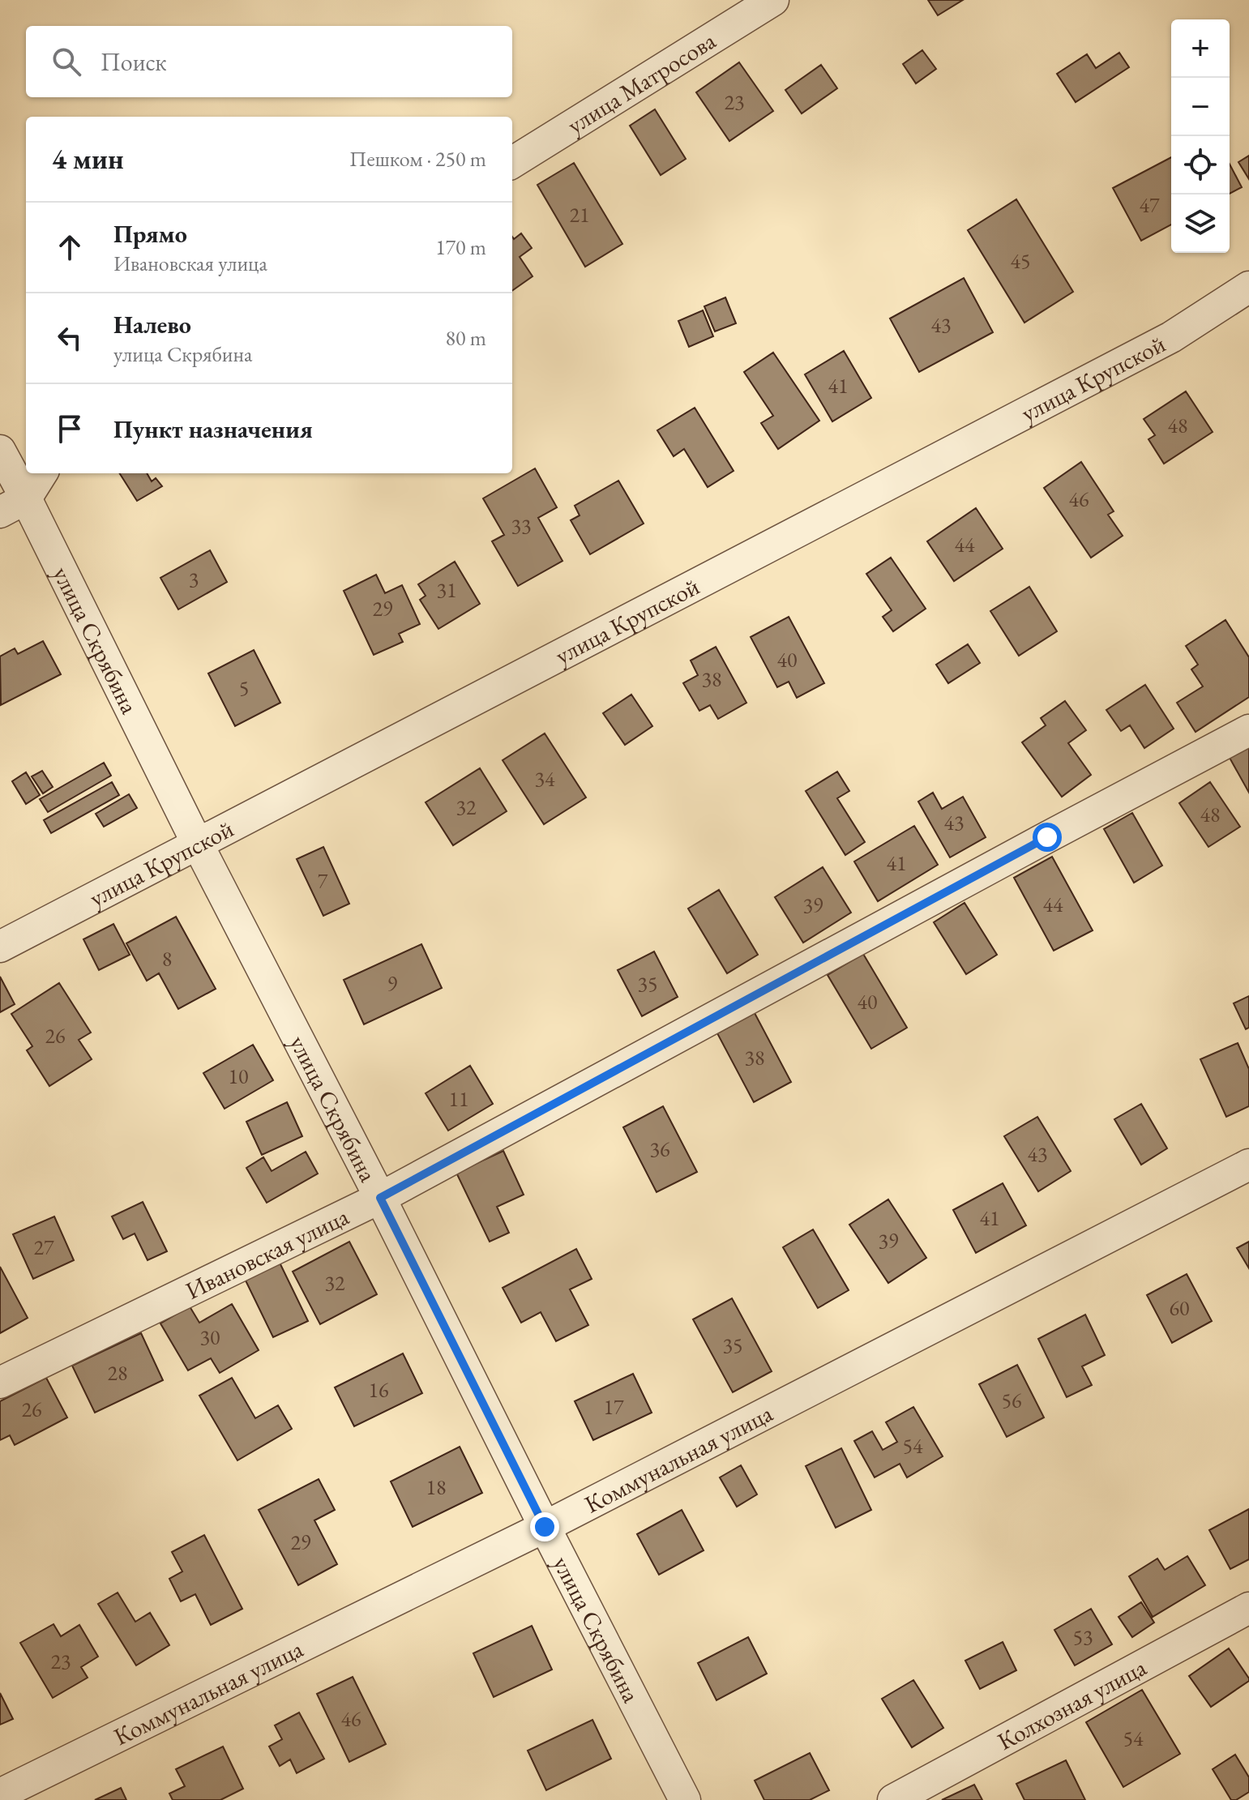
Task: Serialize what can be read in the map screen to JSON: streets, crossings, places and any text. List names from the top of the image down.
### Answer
{
  "streets": {
    "street": [
      "улица Матросова",
      "улица Крупской",
      "улица Скрябина",
      "Ивановская улица",
      "Коммунальная улица",
      "Колхозная улица"
    ]
  },
  "crossings": [
    ["улица Крупской", "улица Скрябина"],
    ["улица Скрябина", "Ивановская улица"],
    ["улица Скрябина", "Коммунальная улица"]
  ],
  "house_numbers": [
    "23",
    "47",
    "21",
    "45",
    "43",
    "41",
    "48",
    "46",
    "33",
    "44",
    "3",
    "31",
    "29",
    "40",
    "38",
    "5",
    "34",
    "32",
    "48",
    "43",
    "41",
    "7",
    "44",
    "39",
    "8",
    "9",
    "35",
    "40",
    "26",
    "38",
    "10",
    "11",
    "36",
    "43",
    "41",
    "39",
    "27",
    "32",
    "60",
    "30",
    "35",
    "28",
    "16",
    "56",
    "17",
    "26",
    "54",
    "18",
    "29",
    "53",
    "23",
    "46",
    "54"
  ],
  "page": {
    "map_buttons": ["+", "−"],
    "search": "Поиск",
    "heading": ["4 мин", "Пешком · 250 m"],
    "list": [
      ["Прямо", "Ивановская улица", "170 m"],
      ["Налево", "улица Скрябина", "80 m"],
      "Пункт назначения"
    ]
  }
}
